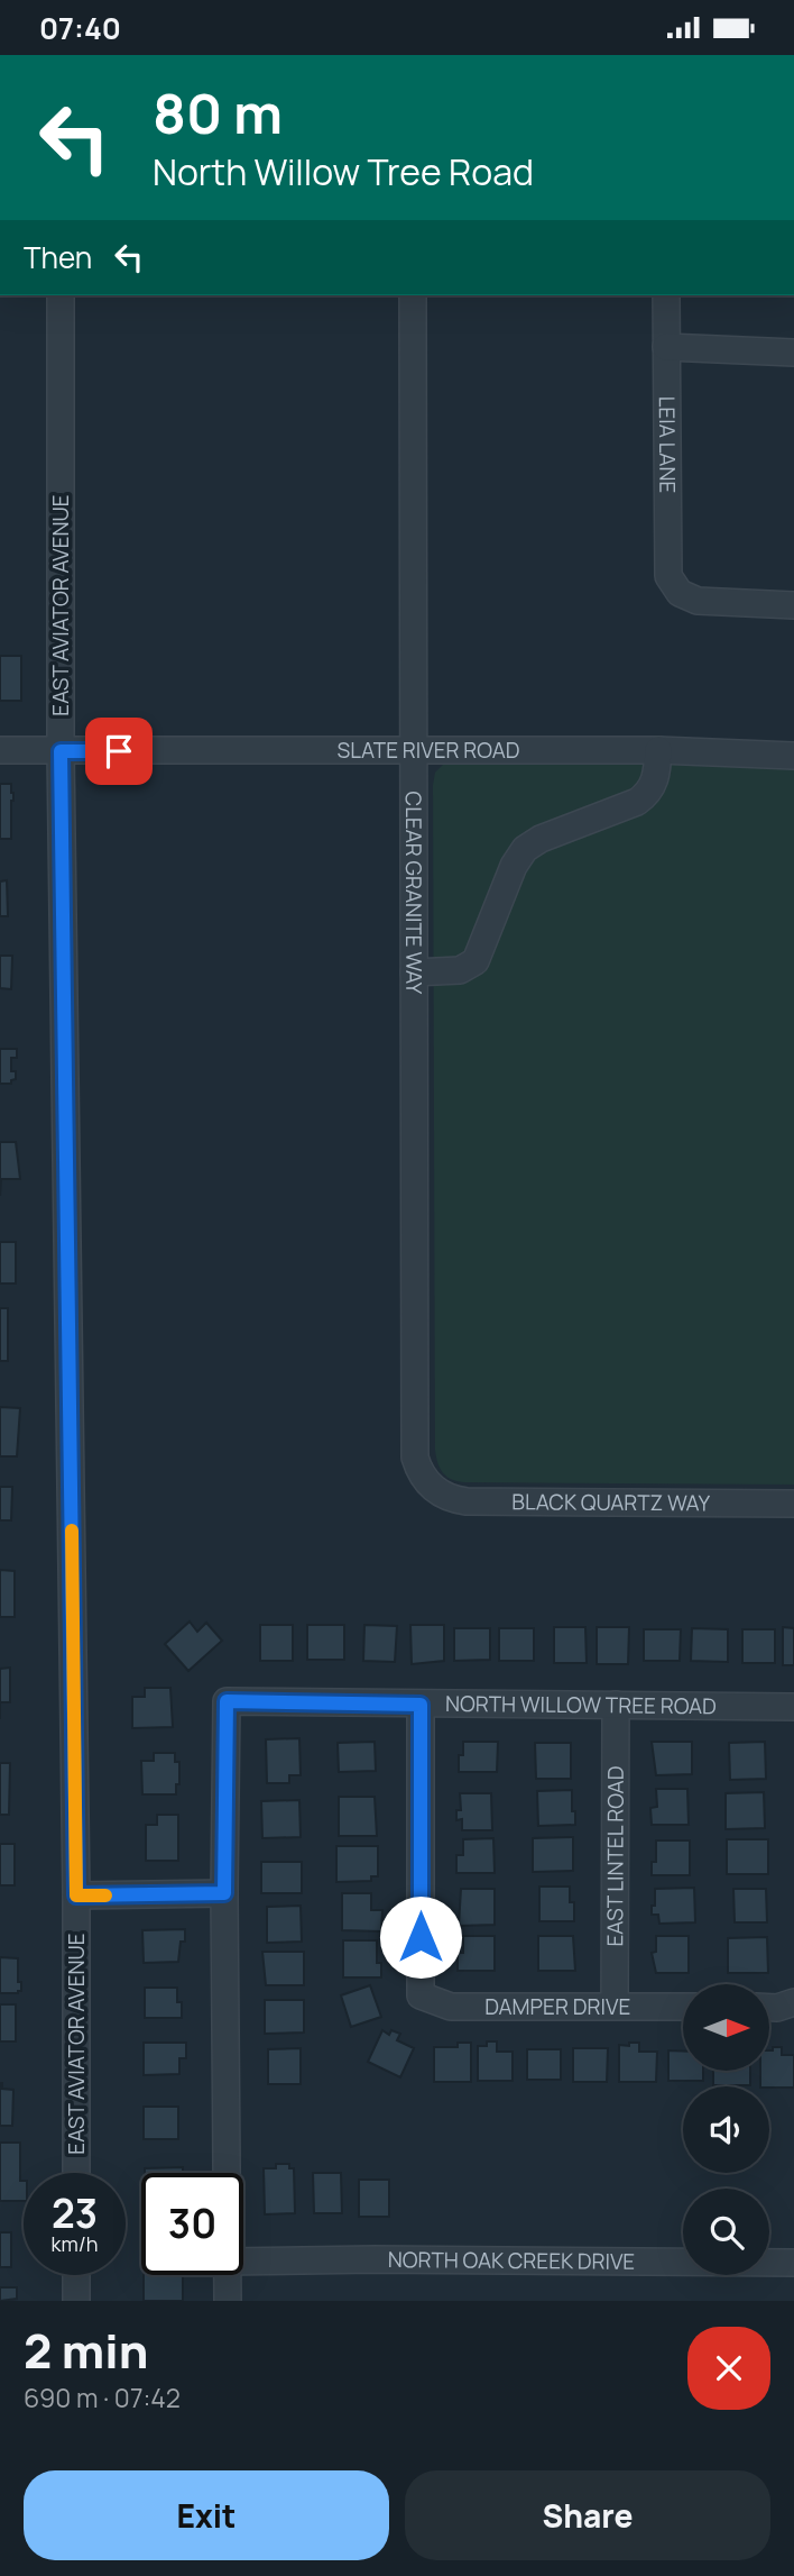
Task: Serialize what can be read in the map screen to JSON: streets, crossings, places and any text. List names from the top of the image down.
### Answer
{
  "streets": {
    "street": [
      "LEIA LANE",
      "EAST AVIATOR AVENUE",
      "SLATE RIVER ROAD",
      "CLEAR GRANITE WAY",
      "BLACK QUARTZ WAY",
      "NORTH WILLOW TREE ROAD",
      "EAST LINTEL ROAD",
      "DAMPER DRIVE",
      "NORTH OAK CREEK DRIVE"
    ]
  },
  "crossings": [
    ["EAST AVIATOR AVENUE", "SLATE RIVER ROAD"],
    ["SLATE RIVER ROAD", "CLEAR GRANITE WAY"],
    ["CLEAR GRANITE WAY", "BLACK QUARTZ WAY"],
    ["NORTH WILLOW TREE ROAD", "EAST LINTEL ROAD"],
    ["NORTH WILLOW TREE ROAD", "DAMPER DRIVE"],
    ["EAST LINTEL ROAD", "DAMPER DRIVE"]
  ],
  "north": "right",
  "page": {
    "status": "07:40",
    "turn": ["80 m", "North Willow Tree Road"],
    "then": "Then",
    "speed": "23 km/h",
    "limit": "30",
    "heading": ["2 min", "690 m · 07:42"],
    "buttons": ["Exit", "Share"]
  }
}
